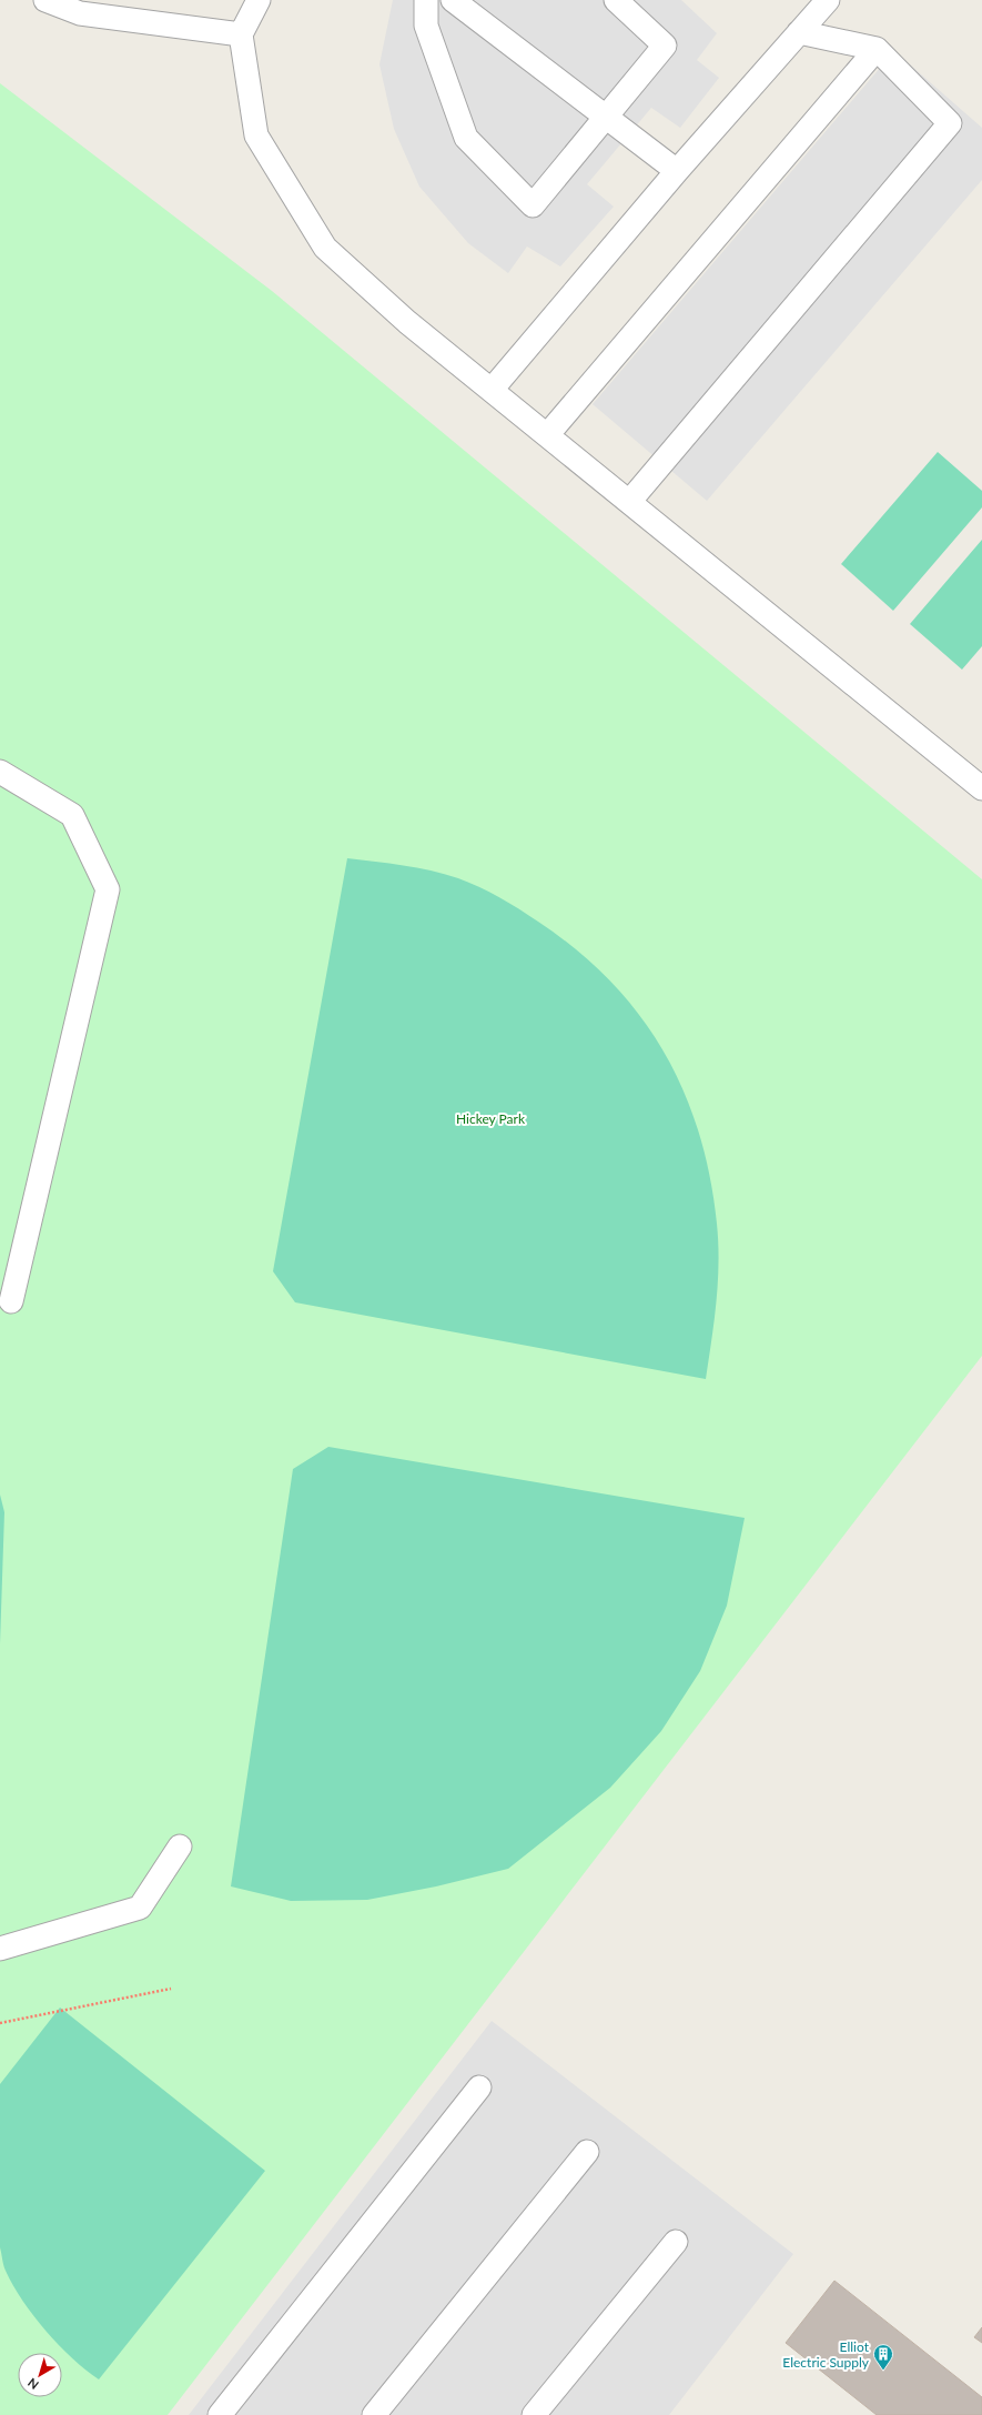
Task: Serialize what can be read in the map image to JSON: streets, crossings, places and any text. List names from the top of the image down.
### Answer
{
  "parks": ["Hickey Park"],
  "places": {
    "building": ["Elliot Electric Supply"]
  },
  "north": "bottom left"
}
